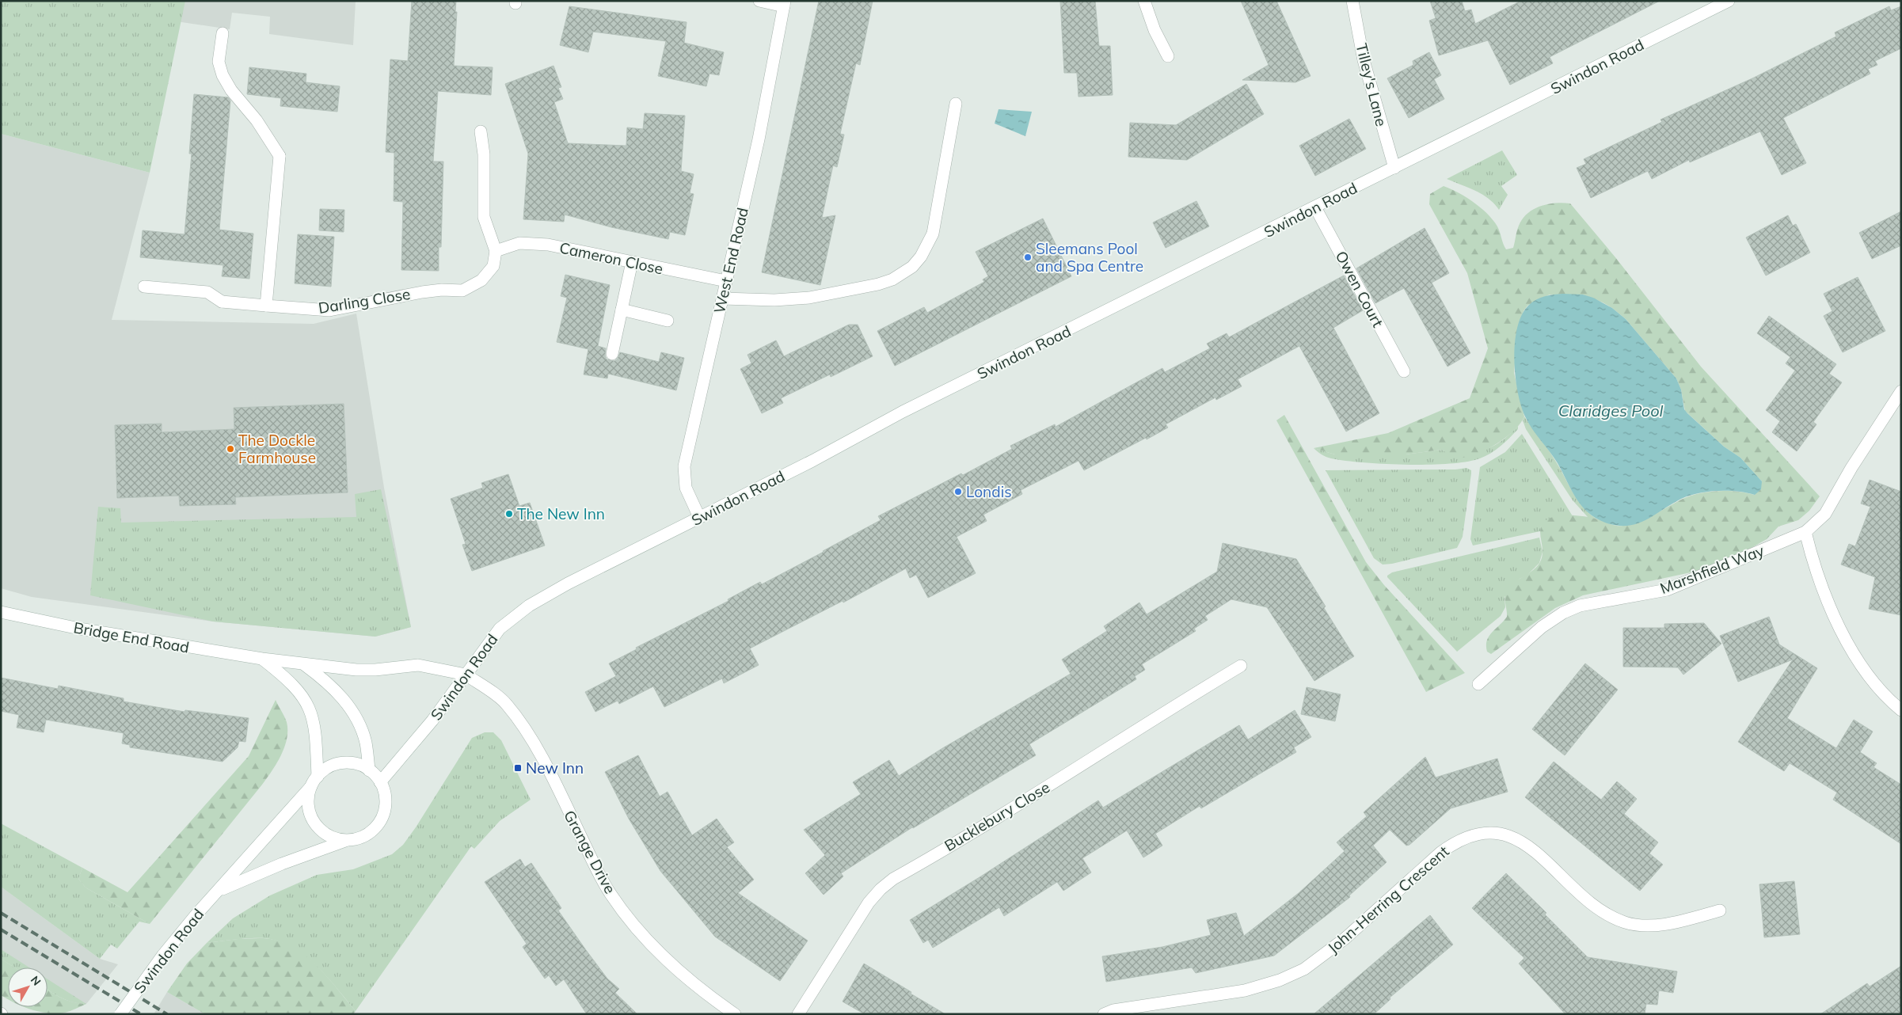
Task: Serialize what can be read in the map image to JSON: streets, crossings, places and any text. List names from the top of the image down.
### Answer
{
  "streets": {
    "street": [
      "Swindon Road",
      "Tilley's Lane",
      "Cameron Close",
      "West End Road",
      "Owen Court",
      "Darling Close",
      "Marshfield Way",
      "Bridge End Road",
      "Bucklebury Close",
      "Grange Drive",
      "John-Herring Crescent"
    ]
  },
  "crossings": [
    ["Swindon Road", "Tilley's Lane"],
    ["Swindon Road", "West End Road"],
    ["Swindon Road", "Owen Court"],
    ["Swindon Road", "Bridge End Road"],
    ["Swindon Road", "Grange Drive"],
    ["Cameron Close", "West End Road"],
    ["Cameron Close", "Darling Close"],
    ["Bridge End Road", "Grange Drive"]
  ],
  "water": ["Claridges Pool"],
  "places": {
    "other": [
      "Sleemans Pool and Spa Centre",
      "The Dockle Farmhouse",
      "Londis",
      "The New Inn"
    ],
    "transit": ["New Inn"]
  },
  "north": "top right"
}
